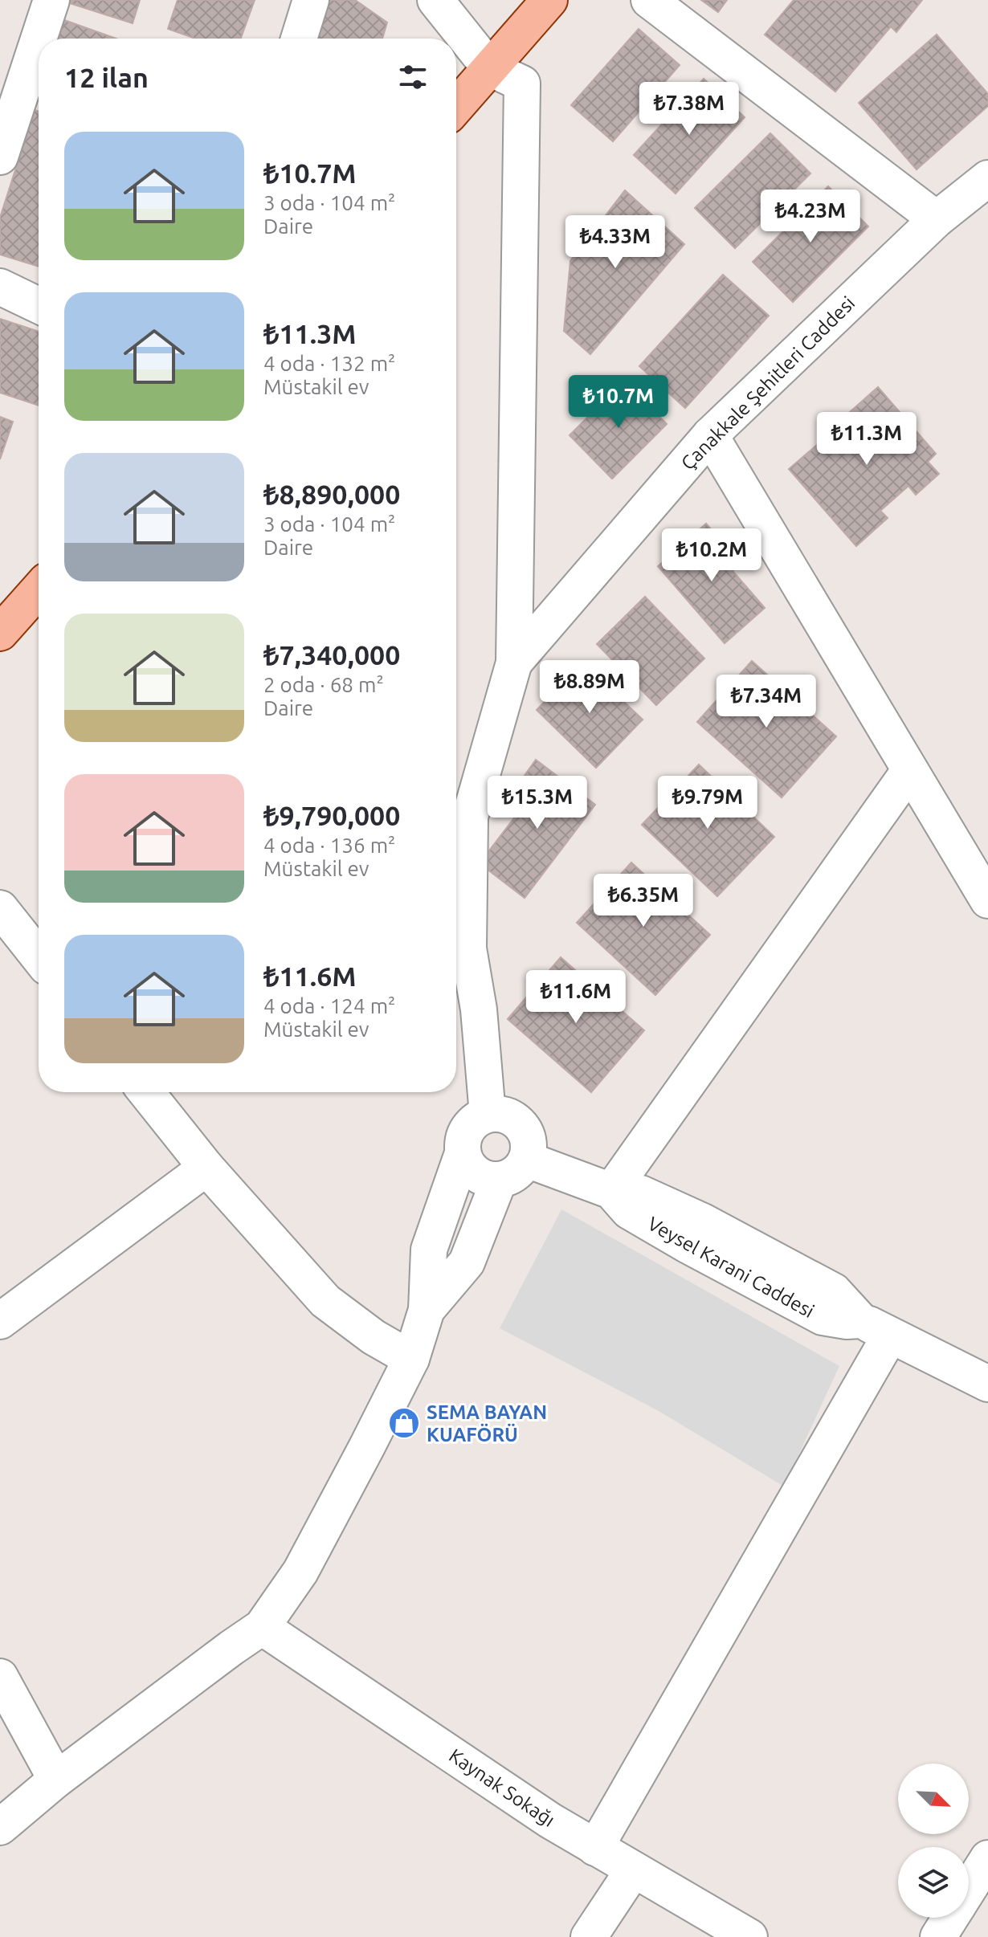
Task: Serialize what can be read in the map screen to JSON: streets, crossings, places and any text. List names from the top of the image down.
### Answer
{
  "streets": {
    "street": ["Çanakkale Şehitleri Caddesi", "Veysel Karani Caddesi", "Kaynak Sokağı"]
  },
  "places": {
    "shop": ["SEMA BAYAN KUAFÖRÜ"]
  },
  "north": "bottom right",
  "page": {
    "heading": "12 ilan",
    "price": [
      "₺7.38M",
      "₺4.23M",
      "₺4.33M",
      "₺10.7M",
      "₺11.3M",
      "₺10.2M",
      "₺8.89M",
      "₺7.34M",
      "₺15.3M",
      "₺9.79M",
      "₺6.35M",
      "₺11.6M"
    ],
    "list": [
      {
        "name": "₺10.7M",
        "note": "3 oda · 104 m² · Daire"
      },
      {
        "name": "₺11.3M",
        "note": "4 oda · 132 m² · Müstakil ev"
      },
      {
        "name": "₺8,890,000",
        "note": "3 oda · 104 m² · Daire"
      },
      {
        "name": "₺7,340,000",
        "note": "2 oda · 68 m² · Daire"
      },
      {
        "name": "₺9,790,000",
        "note": "4 oda · 136 m² · Müstakil ev"
      },
      {
        "name": "₺11.6M",
        "note": "4 oda · 124 m² · Müstakil ev"
      }
    ]
  }
}
